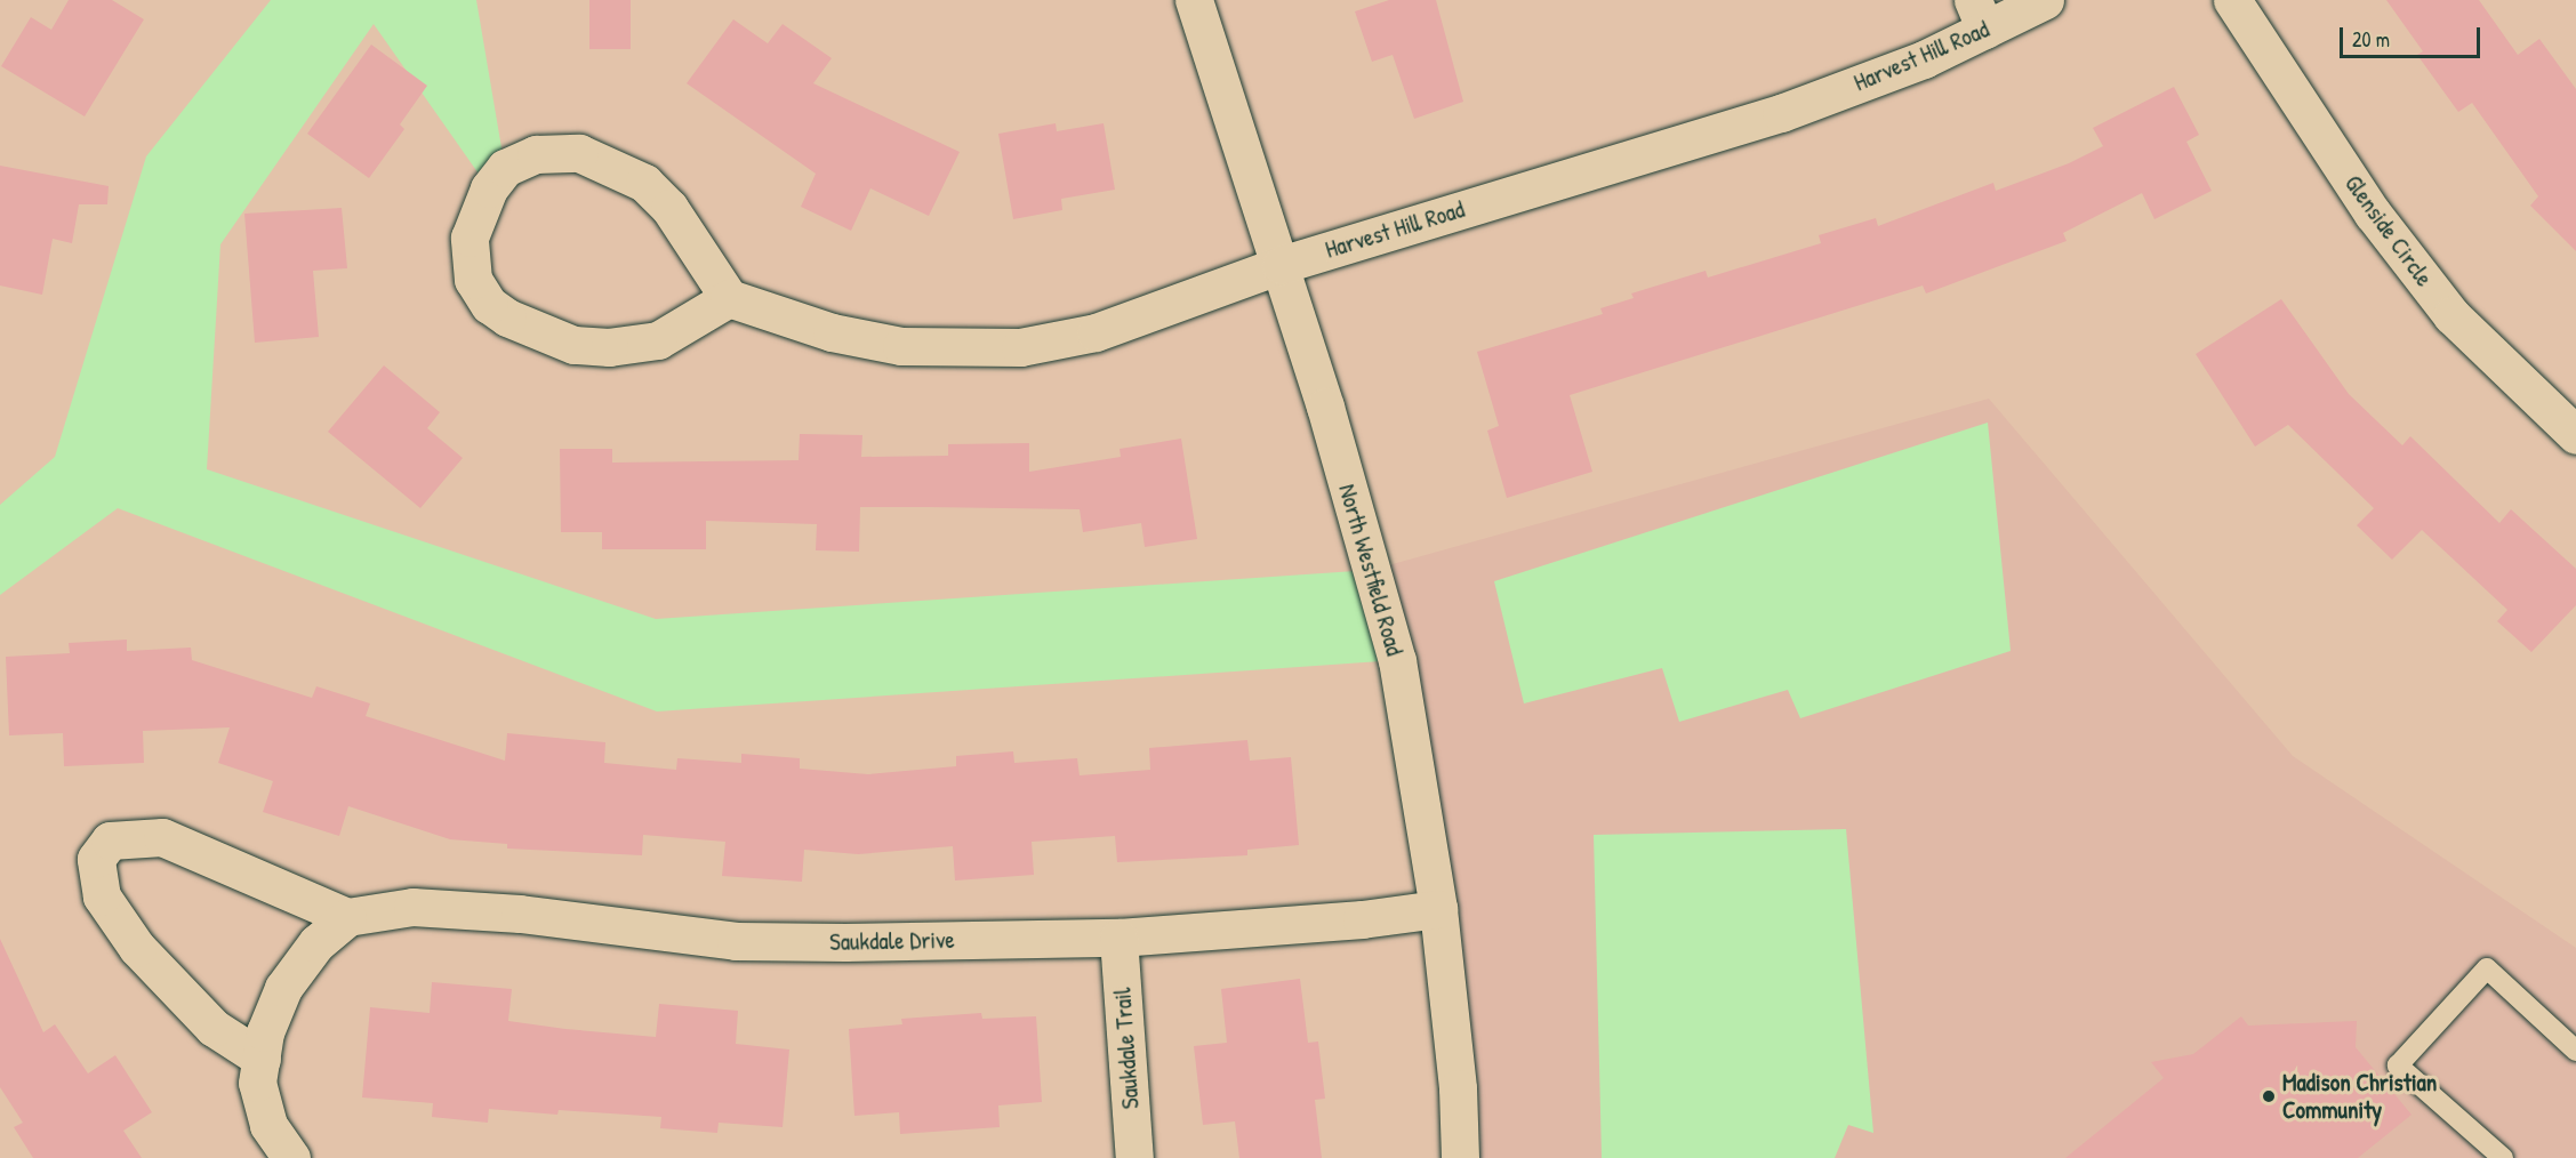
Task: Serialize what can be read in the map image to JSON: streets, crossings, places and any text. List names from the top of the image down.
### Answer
{
  "streets": {
    "street": [
      "Harvest Hill Road",
      "Glenside Circle",
      "North Westfield Road",
      "Saukdale Drive",
      "Saukdale Trail"
    ]
  },
  "crossings": [
    ["Harvest Hill Road", "North Westfield Road"],
    ["North Westfield Road", "Saukdale Drive"],
    ["Saukdale Drive", "Saukdale Trail"]
  ],
  "places": ["Madison Christian Community"],
  "scale_bar": "20 m"
}
